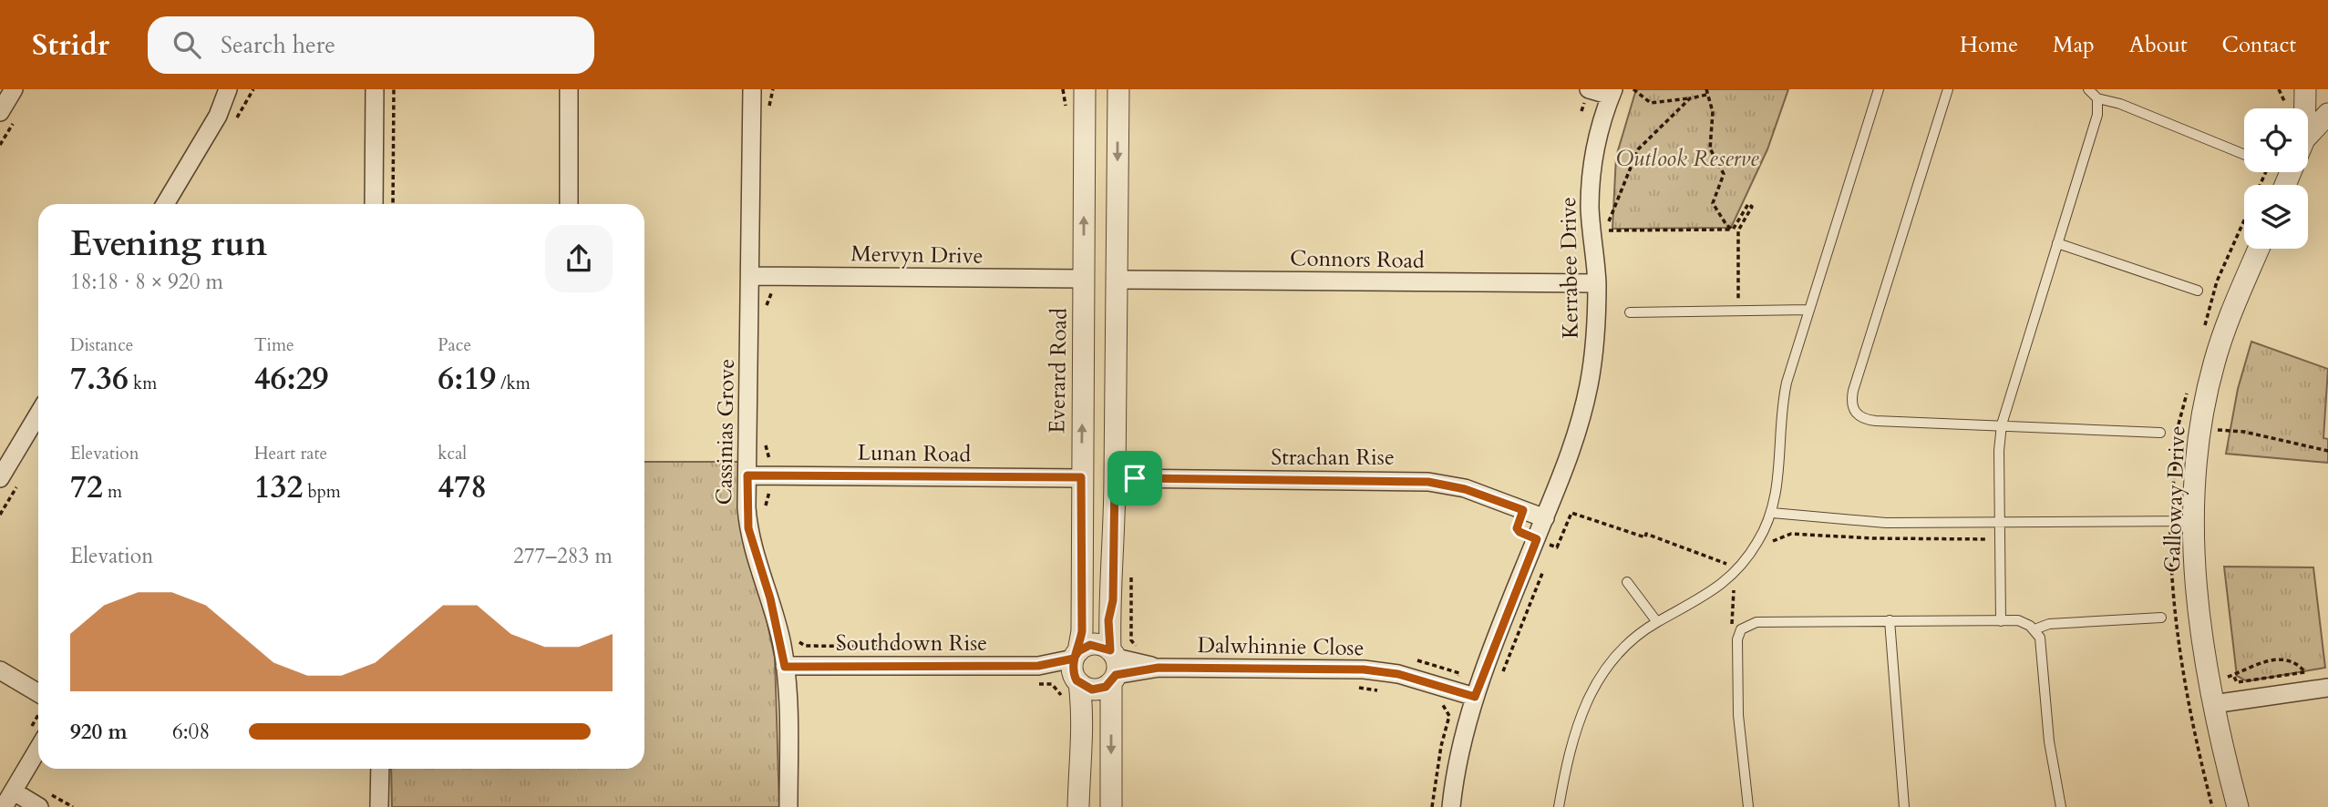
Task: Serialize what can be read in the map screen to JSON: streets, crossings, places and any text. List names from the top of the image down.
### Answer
{
  "streets": {
    "street": [
      "Mervyn Drive",
      "Connors Road",
      "Kerrabee Drive",
      "Everard Road",
      "Cassinias Grove",
      "Lunan Road",
      "Strachan Rise",
      "Galloway Drive",
      "Southdown Rise",
      "Dalwhinnie Close"
    ]
  },
  "crossings": [
    ["Mervyn Drive", "Everard Road"],
    ["Mervyn Drive", "Cassinias Grove"],
    ["Connors Road", "Kerrabee Drive"],
    ["Kerrabee Drive", "Strachan Rise"],
    ["Kerrabee Drive", "Dalwhinnie Close"],
    ["Everard Road", "Lunan Road"],
    ["Everard Road", "Southdown Rise"],
    ["Cassinias Grove", "Lunan Road"],
    ["Cassinias Grove", "Southdown Rise"]
  ],
  "parks": ["Outlook Reserve"],
  "page": {
    "header": "Stridr",
    "search": "Search here",
    "nav": [
      "Home",
      "Map",
      "About",
      "Contact"
    ],
    "heading": ["Evening run", "18:18 · 8 × 920 m"],
    "stats": [
      ["Distance", "7.36 km"],
      ["Time", "46:29"],
      ["Pace", "6:19 /km"],
      ["Elevation", "72 m"],
      ["Heart rate", "132 bpm"],
      ["kcal", "478"]
    ],
    "chart": ["Elevation", "277–283 m"],
    "list": [
      {
        "name": "920 m",
        "note": "6:08"
      }
    ]
  }
}
